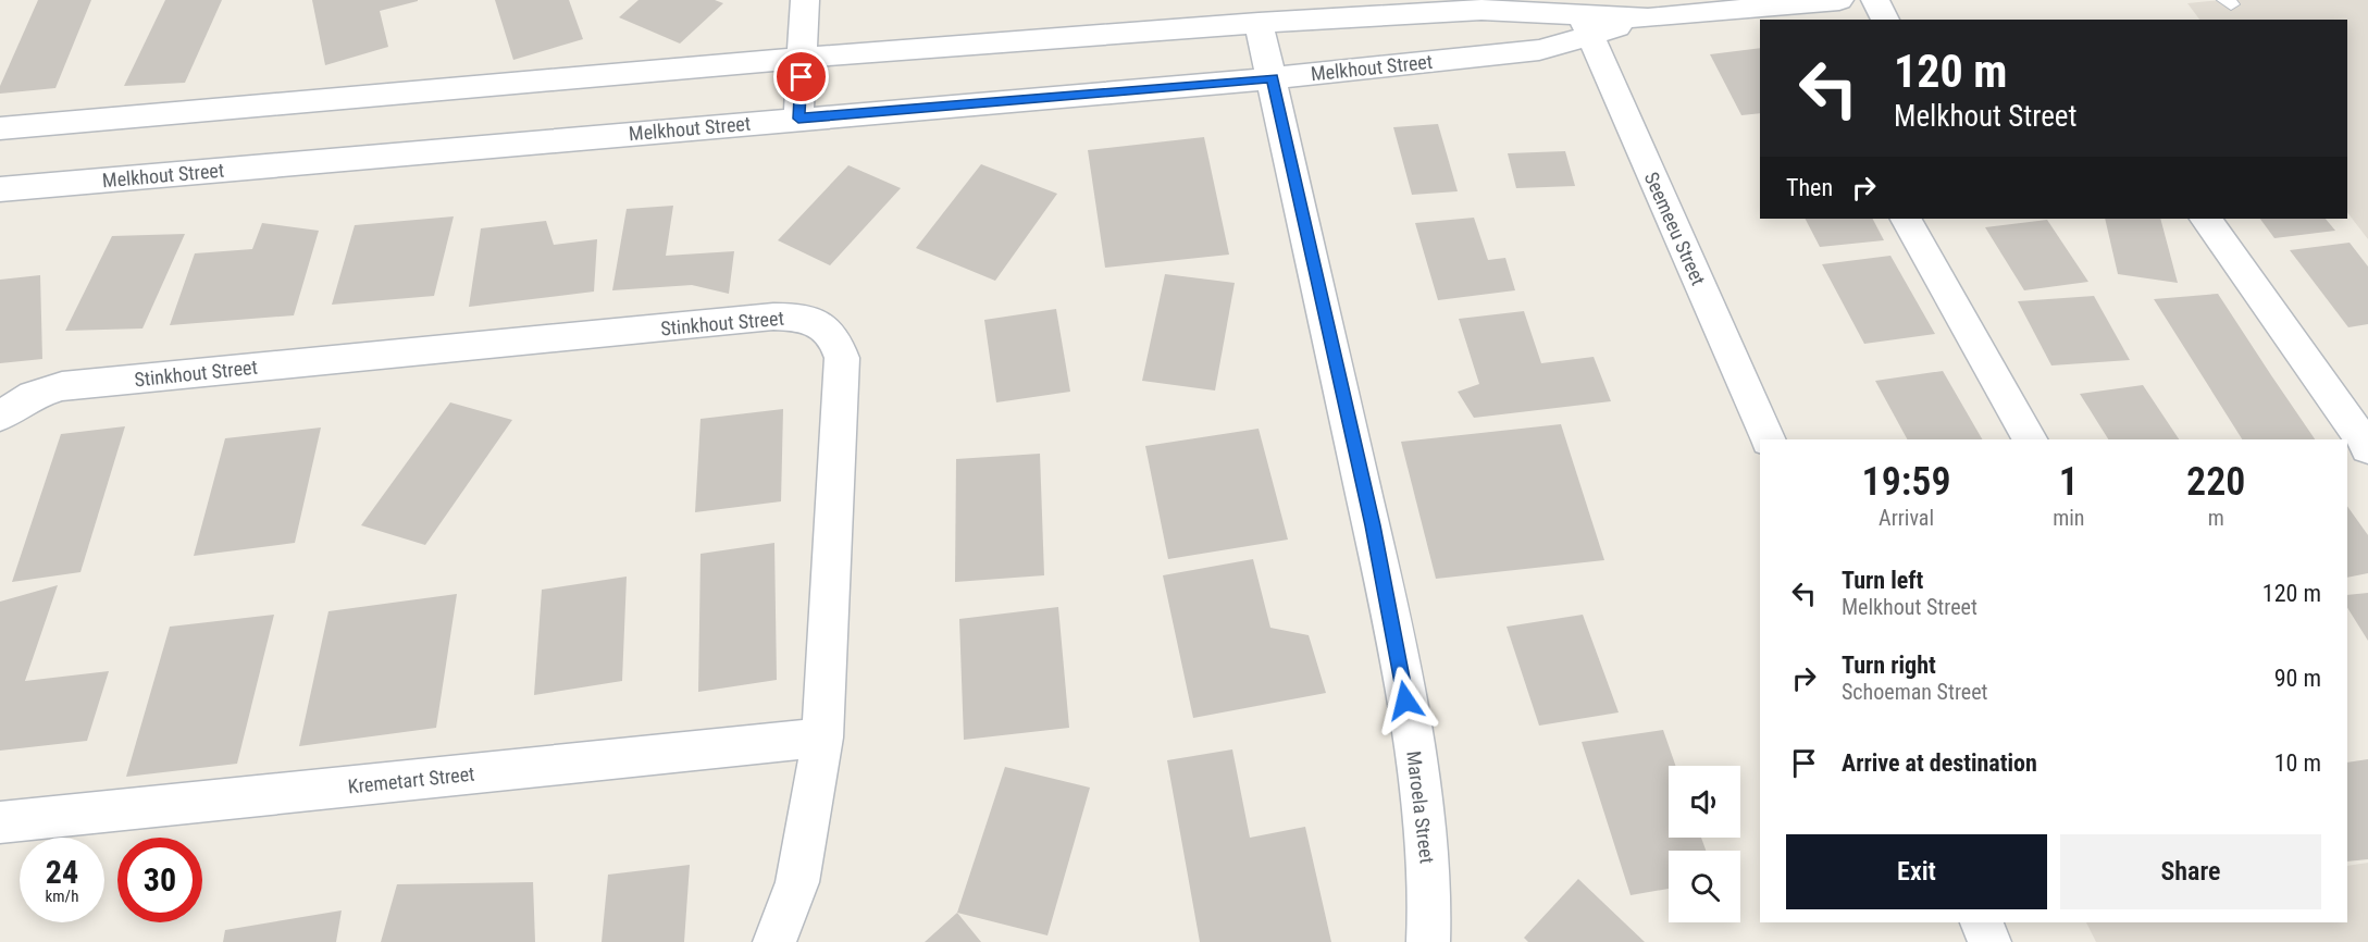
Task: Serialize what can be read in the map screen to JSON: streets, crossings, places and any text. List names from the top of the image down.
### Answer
{
  "streets": {
    "street": [
      "Melkhout Street",
      "Seemeeu Street",
      "Stinkhout Street",
      "Kremetart Street",
      "Maroela Street"
    ]
  },
  "crossings": [
    ["Melkhout Street", "Seemeeu Street"],
    ["Melkhout Street", "Maroela Street"],
    ["Stinkhout Street", "Kremetart Street"]
  ],
  "page": {
    "turn": ["120 m", "Melkhout Street"],
    "then": "Then",
    "eta": [
      "19:59",
      "Arrival",
      "1",
      "min",
      "220",
      "m"
    ],
    "list": [
      {
        "name": "Turn left",
        "note": "Melkhout Street",
        "value": "120 m"
      },
      {
        "name": "Turn right",
        "note": "Schoeman Street",
        "value": "90 m"
      },
      {
        "name": "Arrive at destination",
        "value": "10 m"
      }
    ],
    "buttons": ["Exit", "Share"],
    "speed": "24 km/h",
    "limit": "30"
  }
}
